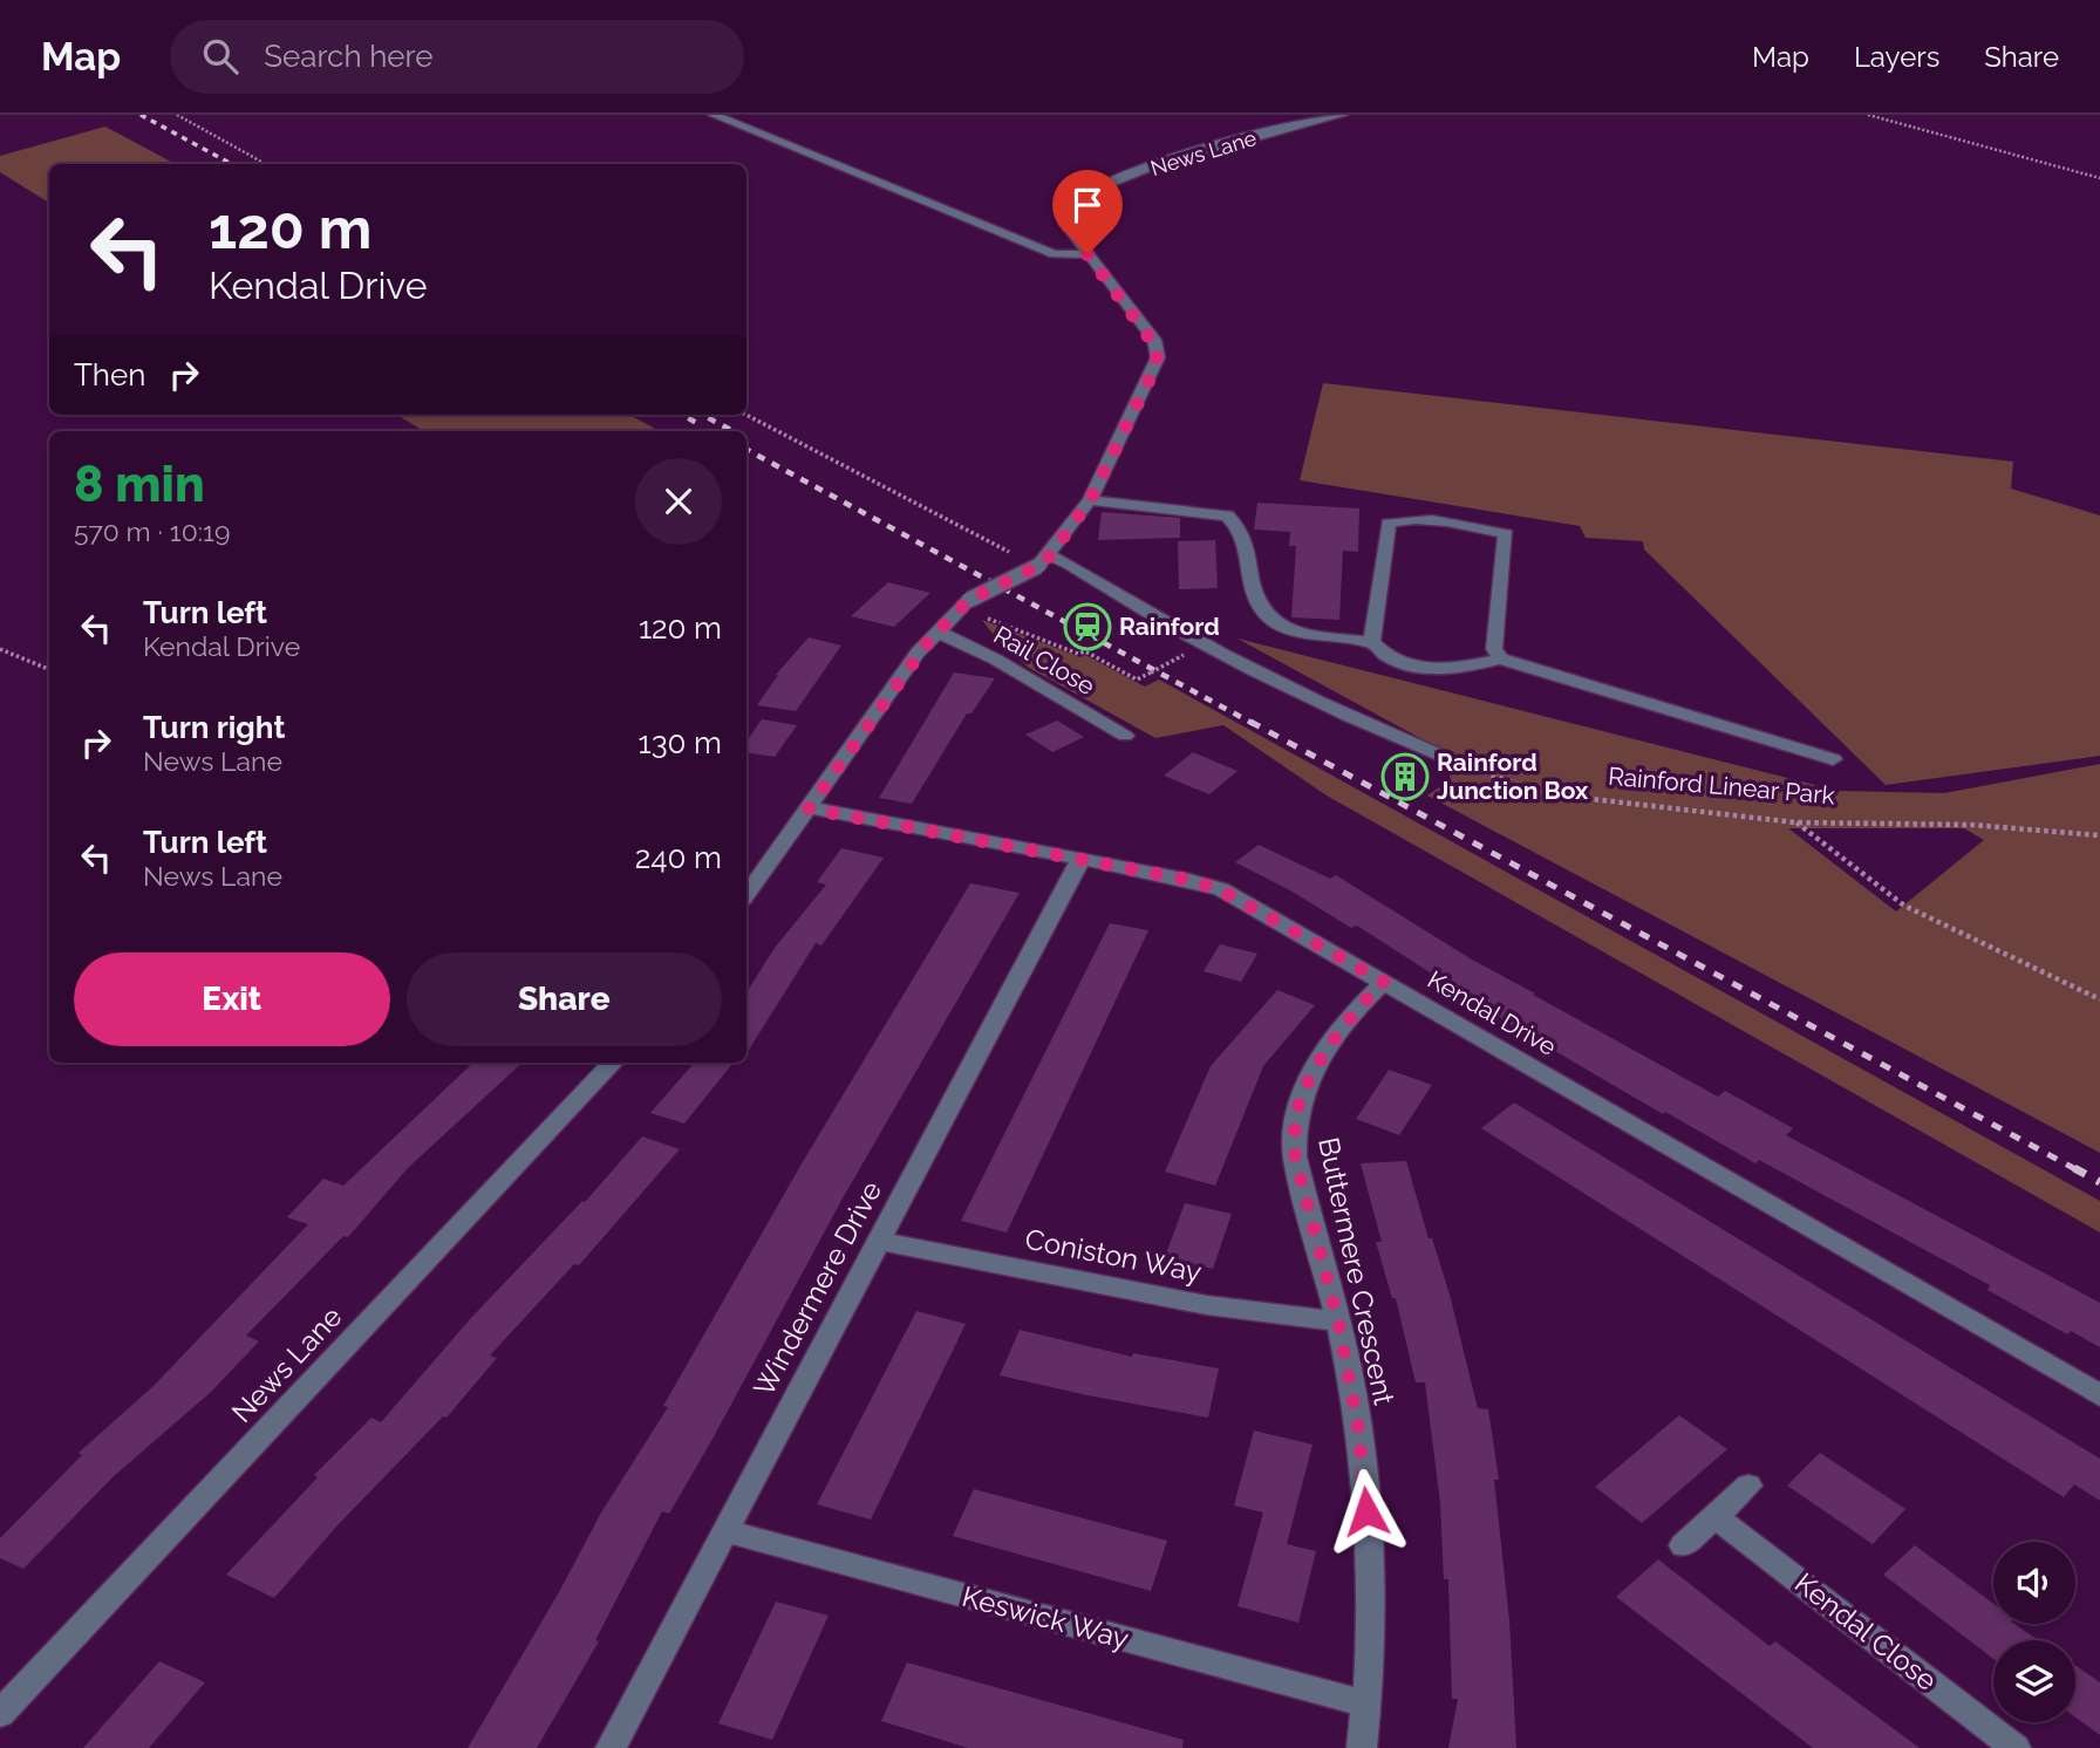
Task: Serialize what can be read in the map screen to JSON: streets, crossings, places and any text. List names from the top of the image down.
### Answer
{
  "streets": {
    "street": [
      "News Lane",
      "Rail Close",
      "Kendal Drive",
      "Coniston Way",
      "Buttermere Crescent",
      "Windermere Drive",
      "Keswick Way",
      "Kendal Close"
    ],
    "path": ["Rainford Linear Park"]
  },
  "crossings": [
    ["News Lane", "Rail Close"],
    ["News Lane", "Kendal Drive"],
    ["Kendal Drive", "Buttermere Crescent"],
    ["Kendal Drive", "Windermere Drive"],
    ["Coniston Way", "Buttermere Crescent"],
    ["Coniston Way", "Windermere Drive"],
    ["Buttermere Crescent", "Keswick Way"],
    ["Windermere Drive", "Keswick Way"]
  ],
  "places": {
    "station": ["Rainford"],
    "building": ["Rainford Junction Box"]
  },
  "page": {
    "header": "Map",
    "search": "Search here",
    "nav": ["Map", "Layers", "Share"],
    "turn": ["120 m", "Kendal Drive"],
    "then": "Then",
    "heading": ["8 min", "570 m · 10:19"],
    "list": [
      {
        "name": "Turn left",
        "note": "Kendal Drive",
        "value": "120 m"
      },
      {
        "name": "Turn right",
        "note": "News Lane",
        "value": "130 m"
      },
      {
        "name": "Turn left",
        "note": "News Lane",
        "value": "240 m"
      }
    ],
    "buttons": ["Exit", "Share"]
  }
}
